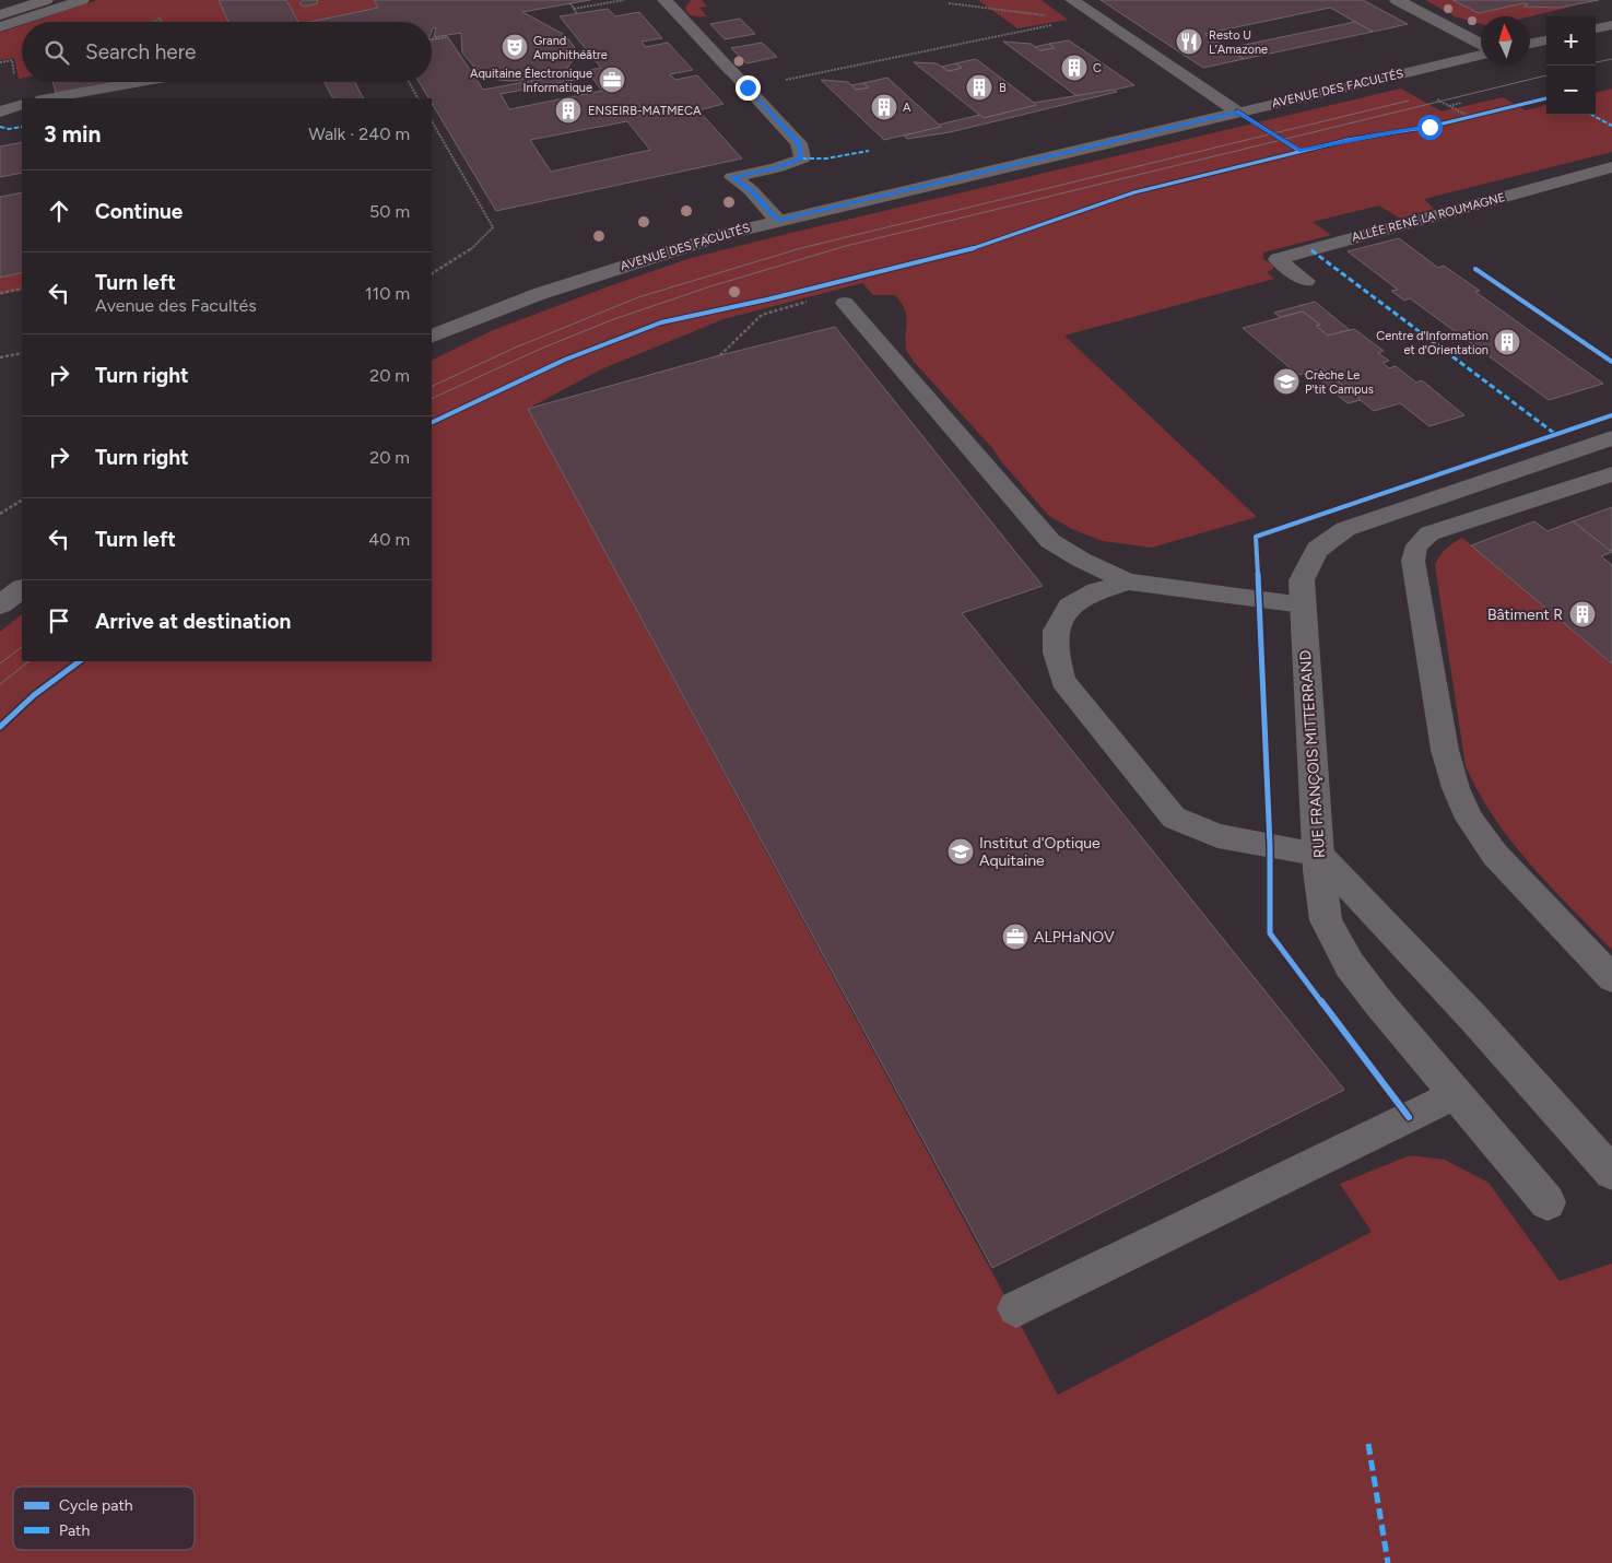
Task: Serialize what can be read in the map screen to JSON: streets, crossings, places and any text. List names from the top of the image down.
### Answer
{
  "streets": {
    "street": ["AVENUE DES FACULTÉS", "RUE FRANÇOIS MITTERRAND"],
    "lane": ["ALLÉE RENÉ LA ROUMAGNE"]
  },
  "places": {
    "restaurant": ["Resto U L’Amazone"],
    "theatre": ["Grand Amphithéâtre"],
    "building": [
      "C",
      "B",
      "A",
      "ENSEIRB-MATMECA",
      "Centre d'Information et d'Orientation",
      "Bâtiment R"
    ],
    "office": ["Aquitaine Électronique Informatique", "ALPHaNOV"],
    "school or university": ["Crèche Le P'tit Campus", "Institut d'Optique Aquitaine"]
  },
  "legend": ["Cycle path", "Path"],
  "north": "top",
  "page": {
    "map_buttons": ["+", "−"],
    "search": "Search here",
    "heading": ["3 min", "Walk · 240 m"],
    "list": [
      ["Continue", "50 m"],
      ["Turn left", "Avenue des Facultés", "110 m"],
      ["Turn right", "20 m"],
      ["Turn right", "20 m"],
      ["Turn left", "40 m"],
      "Arrive at destination"
    ]
  }
}
